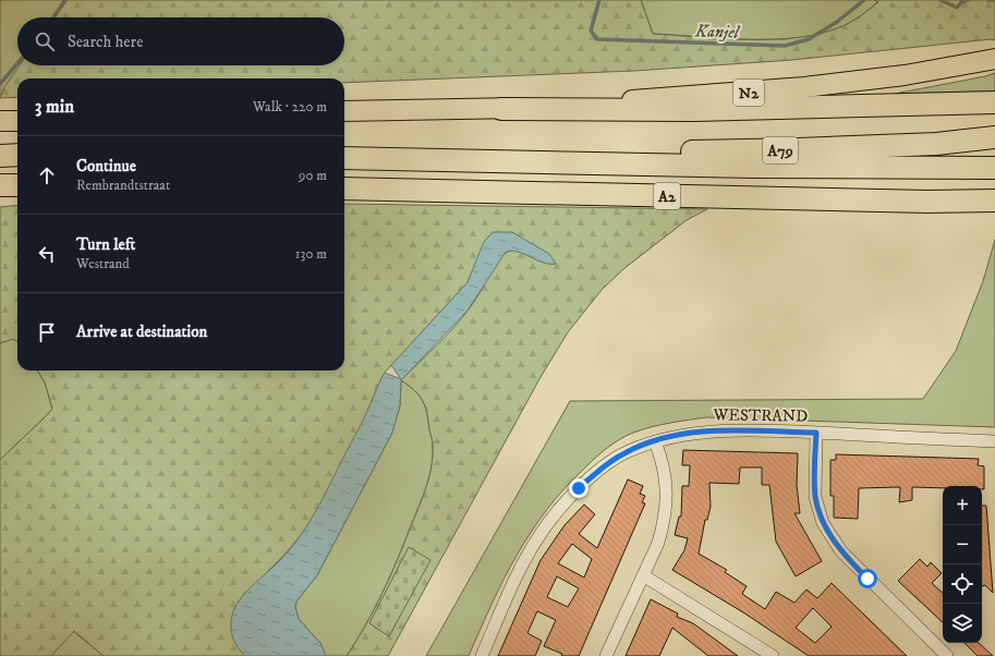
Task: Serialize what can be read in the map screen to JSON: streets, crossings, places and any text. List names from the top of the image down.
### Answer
{
  "streets": {
    "highway": ["N2", "A79", "A2"],
    "street": ["WESTRAND"]
  },
  "crossings": [
    ["A79", "A2"]
  ],
  "water": ["Kanjel"],
  "page": {
    "search": "Search here",
    "heading": ["3 min", "Walk · 220 m"],
    "list": [
      ["Continue", "Rembrandtstraat", "90 m"],
      ["Turn left", "Westrand", "130 m"],
      "Arrive at destination"
    ],
    "map_buttons": ["+", "−"]
  }
}
